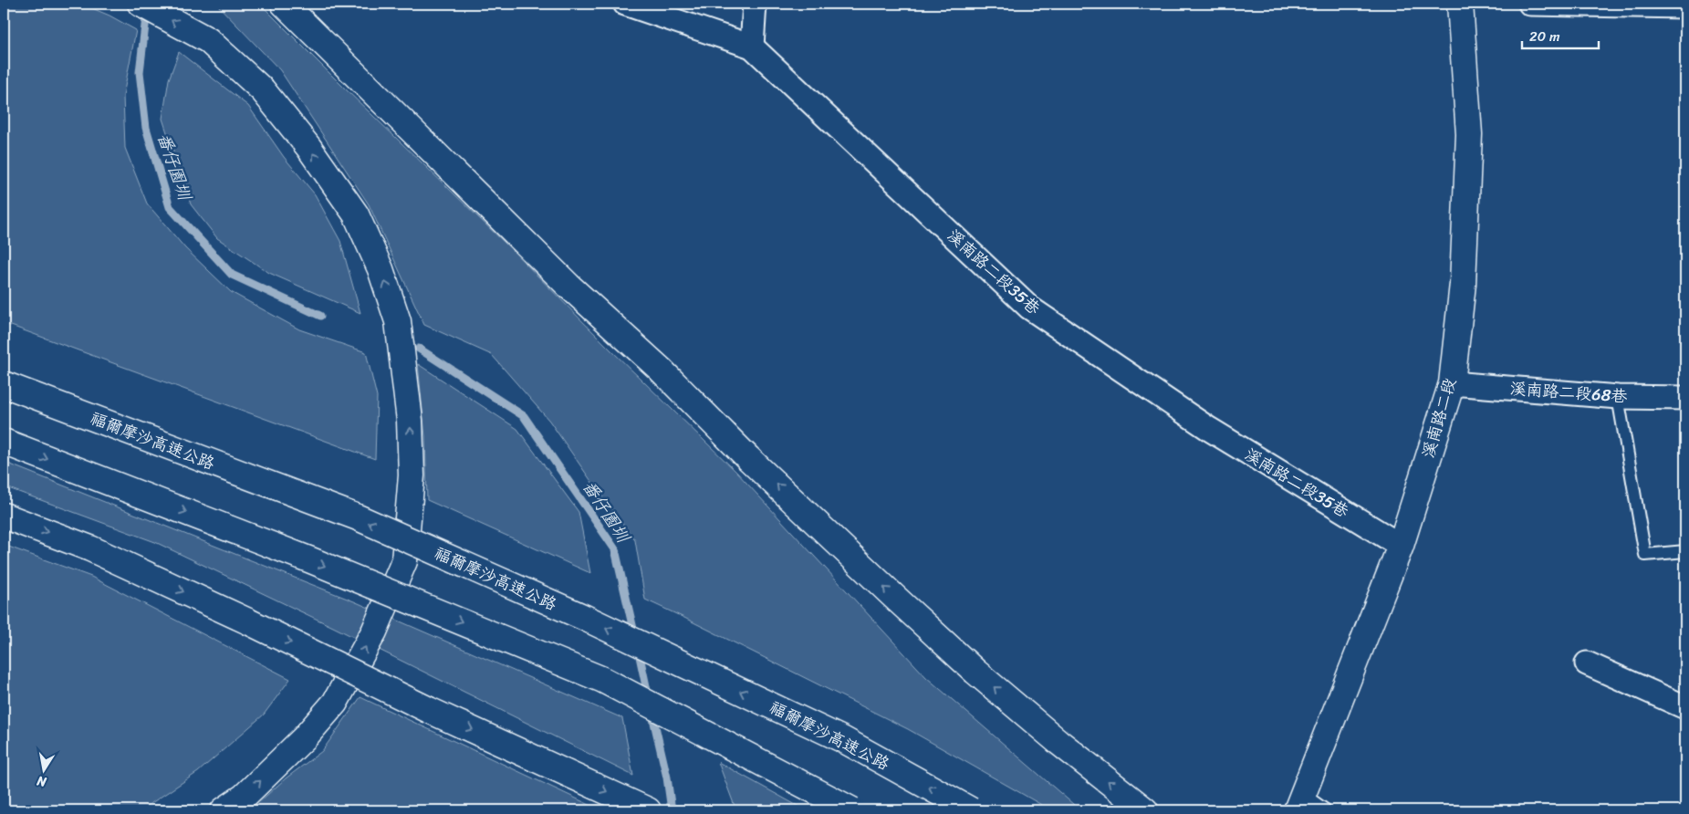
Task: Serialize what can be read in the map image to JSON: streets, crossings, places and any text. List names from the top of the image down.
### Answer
{
  "streets": {
    "main road": ["溪南路二段", "福爾摩沙高速公路"],
    "street": ["溪南路二段35巷", "溪南路二段68巷"]
  },
  "crossings": [
    ["溪南路二段35巷", "溪南路二段"],
    ["溪南路二段68巷", "溪南路二段"]
  ],
  "water": ["番仔園圳"],
  "scale_bar": "20 m",
  "north": "bottom"
}
